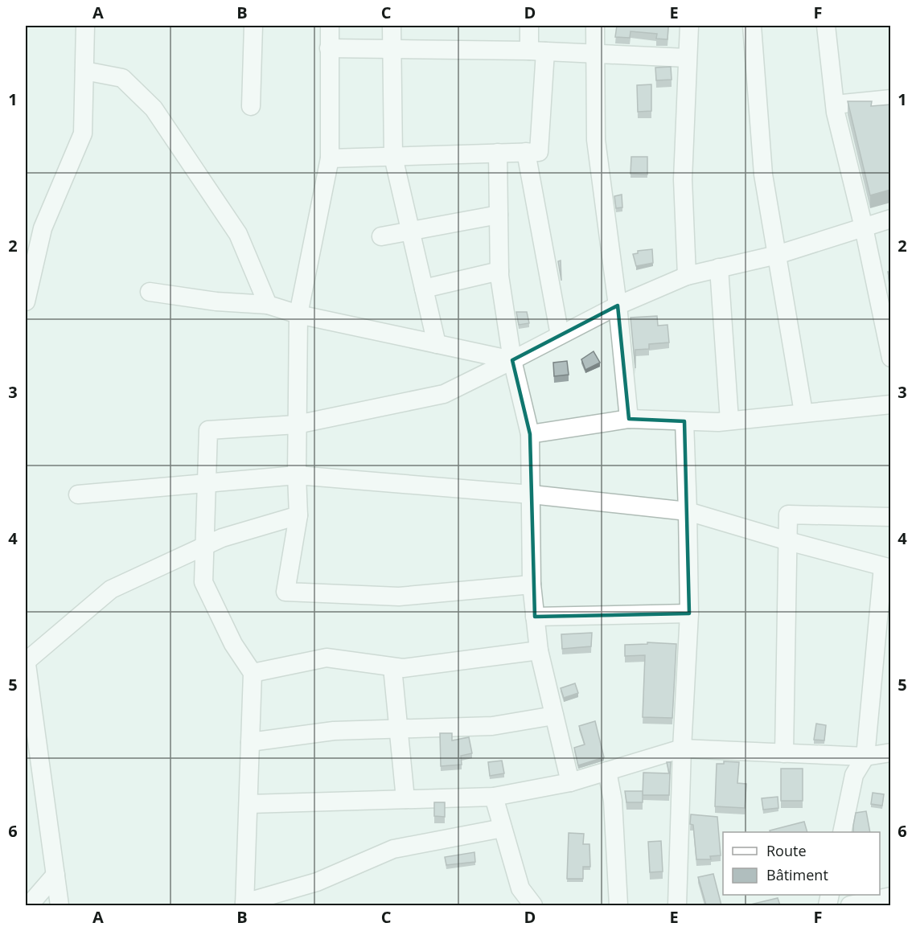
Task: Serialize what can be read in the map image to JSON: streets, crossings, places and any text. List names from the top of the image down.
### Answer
{
  "legend": ["Route", "Bâtiment"],
  "grid": {
    "columns": [
      "A",
      "B",
      "C",
      "D",
      "E",
      "F"
    ],
    "rows": [
      "1",
      "2",
      "3",
      "4",
      "5",
      "6"
    ]
  }
}
